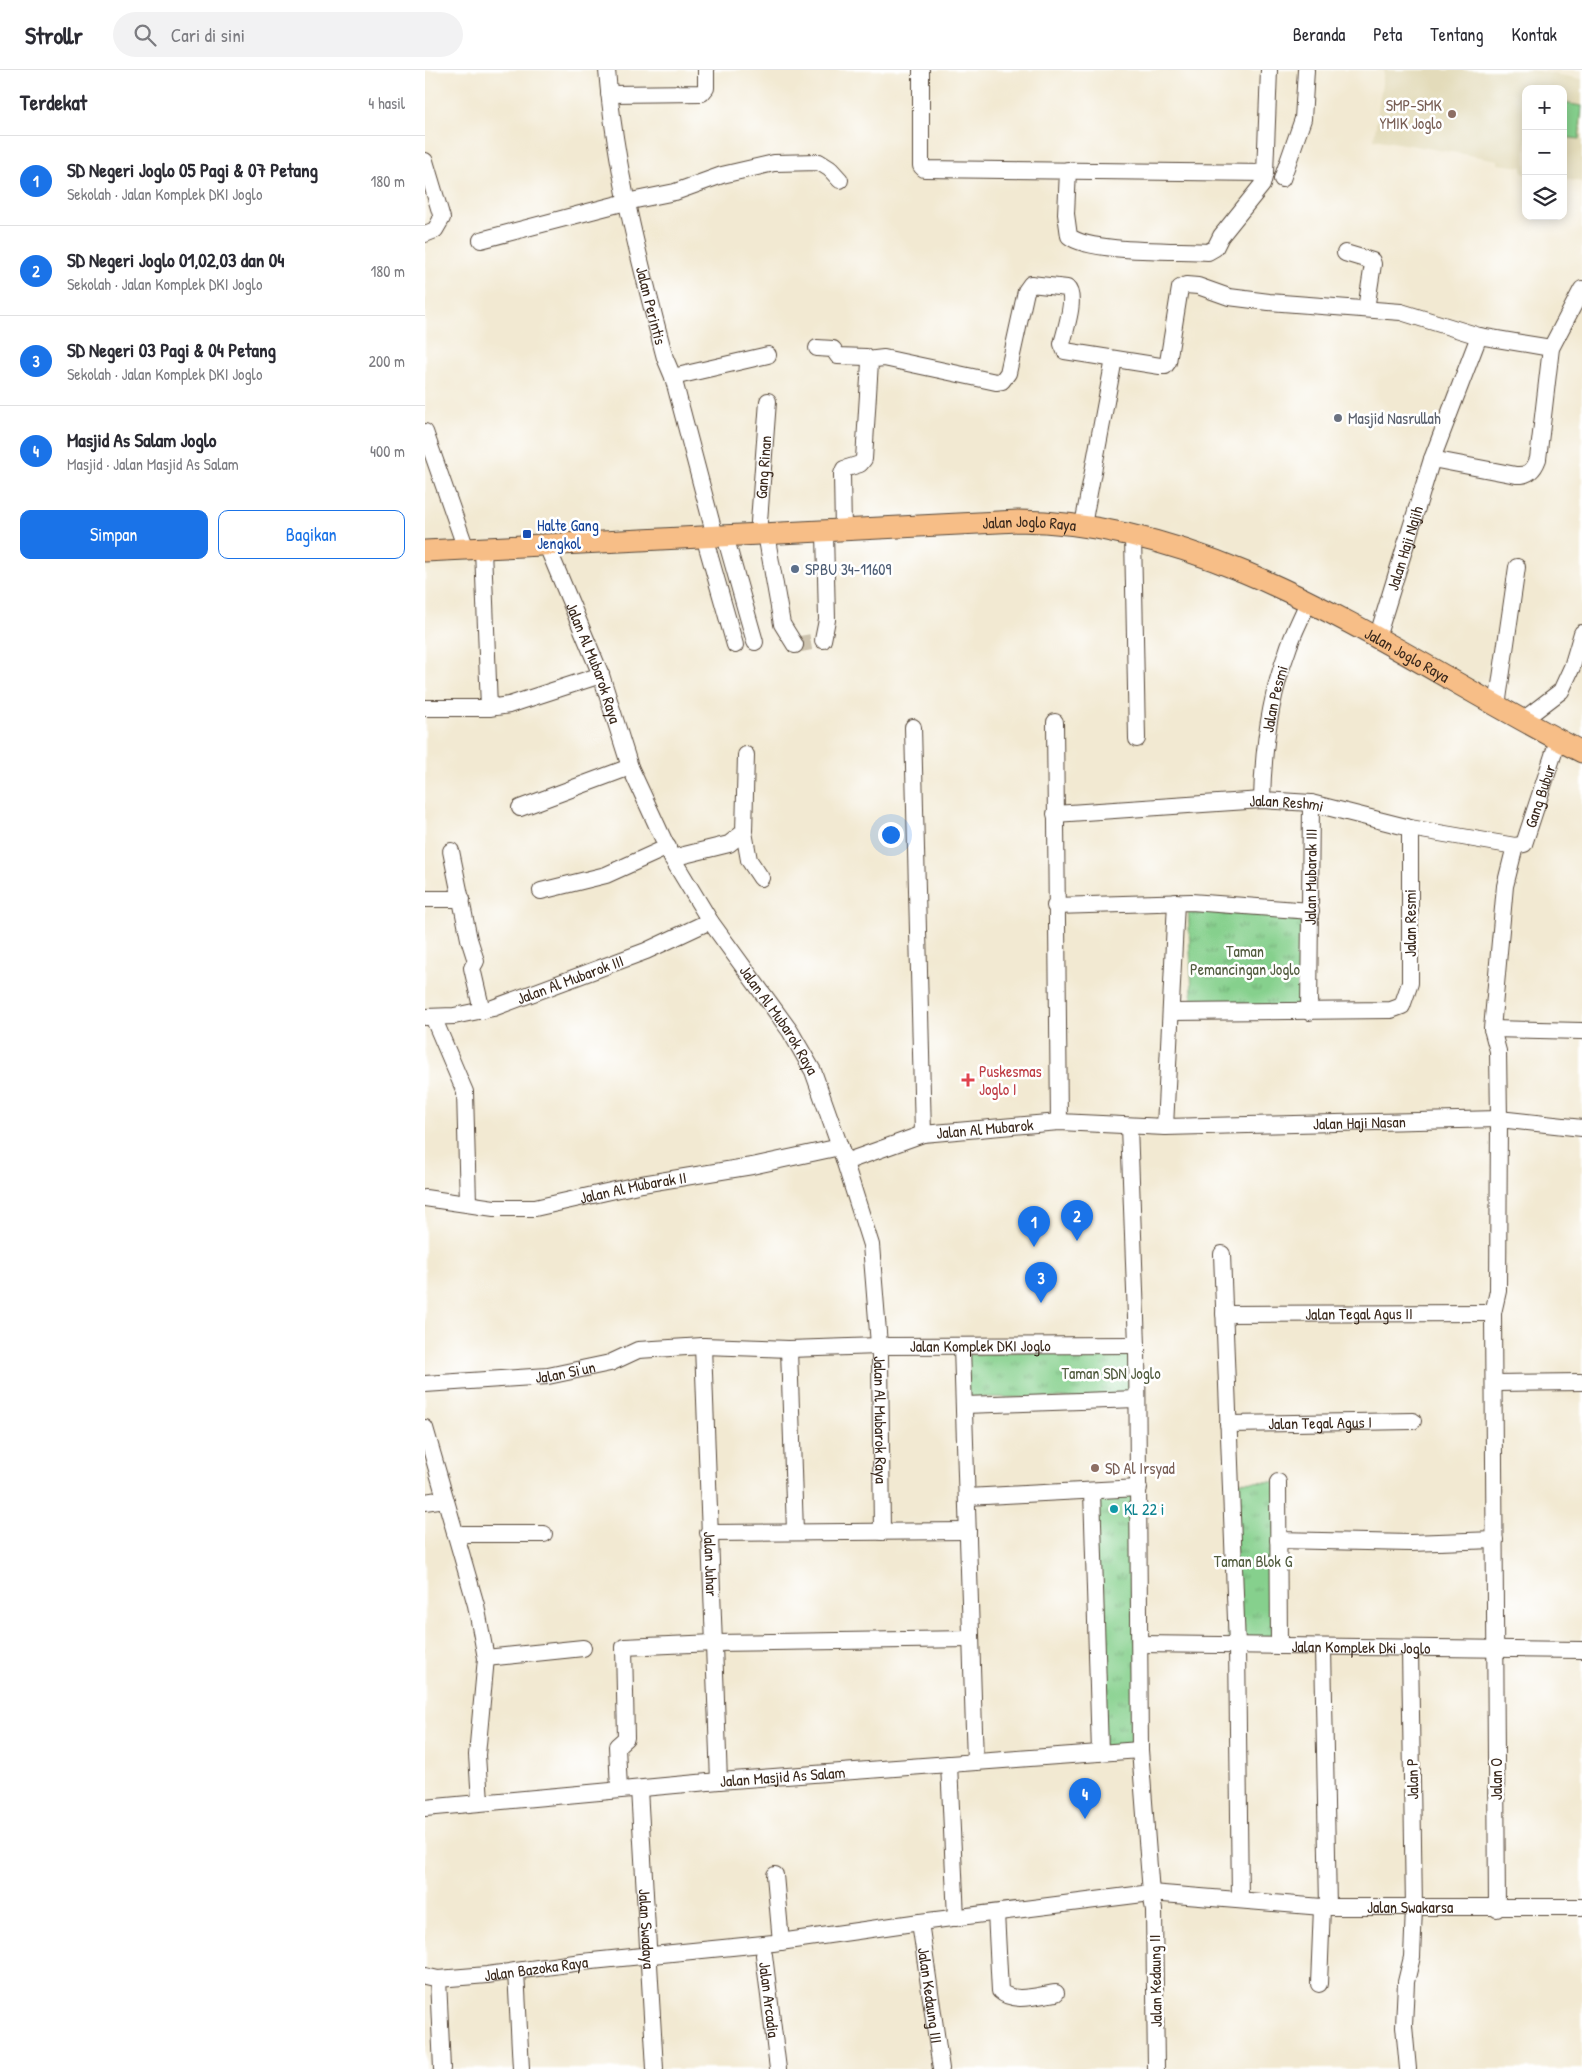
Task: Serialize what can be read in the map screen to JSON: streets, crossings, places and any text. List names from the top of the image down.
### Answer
{
  "streets": {
    "main road": ["Jalan Joglo Raya"],
    "street": [
      "Jalan Perintis",
      "Gang Rinan",
      "Jalan Haji Najih",
      "Jalan Al Mubarok Raya",
      "Jalan Pesmi",
      "Gang Bubur",
      "Jalan Reshmi",
      "Jalan Mubarak III",
      "Jalan Resmi",
      "Jalan Al Mubarok III",
      "Jalan Haji Nasan",
      "Jalan Al Mubarok",
      "Jalan Al Mubarak II",
      "Jalan Tegal Agus II",
      "Jalan Komplek DKI Joglo",
      "Jalan Si'un",
      "Jalan Tegal Agus I",
      "Jalan Juhar",
      "Jalan Komplek Dki Joglo",
      "Jalan Masjid As Salam",
      "Jalan P",
      "Jalan O",
      "Jalan Swakarsa",
      "Jalan Swadaya",
      "Jalan Bazoka Raya",
      "Jalan Kedaung II",
      "Jalan Kedaung III",
      "Jalan Arcadia"
    ]
  },
  "crossings": [
    ["Jalan Perintis", "Jalan Joglo Raya"],
    ["Gang Rinan", "Jalan Joglo Raya"],
    ["Jalan Joglo Raya", "Jalan Haji Najih"],
    ["Jalan Joglo Raya", "Jalan Al Mubarok Raya"],
    ["Jalan Joglo Raya", "Jalan Pesmi"],
    ["Jalan Joglo Raya", "Gang Bubur"],
    ["Jalan Al Mubarok Raya", "Jalan Al Mubarok III"],
    ["Jalan Al Mubarok Raya", "Jalan Al Mubarok"],
    ["Jalan Al Mubarok Raya", "Jalan Al Mubarak II"],
    ["Jalan Al Mubarok Raya", "Jalan Komplek DKI Joglo"],
    ["Jalan Pesmi", "Jalan Reshmi"],
    ["Gang Bubur", "Jalan Reshmi"],
    ["Jalan Reshmi", "Jalan Mubarak III"],
    ["Jalan Reshmi", "Jalan Resmi"],
    ["Jalan Mubarak III", "Jalan Resmi"],
    ["Jalan Haji Nasan", "Jalan Al Mubarok"],
    ["Jalan Haji Nasan", "Jalan O"],
    ["Jalan Haji Nasan", "Jalan Kedaung II"],
    ["Jalan Al Mubarok", "Jalan Al Mubarak II"],
    ["Jalan Al Mubarok", "Jalan Kedaung II"],
    ["Jalan Tegal Agus II", "Jalan O"],
    ["Jalan Komplek DKI Joglo", "Jalan Si'un"],
    ["Jalan Komplek DKI Joglo", "Jalan Juhar"],
    ["Jalan Komplek DKI Joglo", "Jalan Kedaung II"],
    ["Jalan Si'un", "Jalan Juhar"],
    ["Jalan Juhar", "Jalan Masjid As Salam"],
    ["Jalan Komplek Dki Joglo", "Jalan P"],
    ["Jalan Komplek Dki Joglo", "Jalan O"],
    ["Jalan Komplek Dki Joglo", "Jalan Kedaung II"],
    ["Jalan Masjid As Salam", "Jalan Swadaya"],
    ["Jalan Masjid As Salam", "Jalan Kedaung II"],
    ["Jalan P", "Jalan Swakarsa"],
    ["Jalan O", "Jalan Swakarsa"],
    ["Jalan Swakarsa", "Jalan Kedaung II"],
    ["Jalan Swakarsa", "Jalan Kedaung III"],
    ["Jalan Swakarsa", "Jalan Arcadia"],
    ["Jalan Swadaya", "Jalan Bazoka Raya"],
    ["Jalan Swadaya", "Jalan Arcadia"],
    ["Jalan Bazoka Raya", "Jalan Arcadia"]
  ],
  "parks": ["Taman Pemancingan Joglo", "Taman SDN Joglo", "Taman Blok G"],
  "places": {
    "other": [
      "SMP-SMK YMIK Joglo",
      "Masjid Nasrullah",
      "SPBU 34-11609",
      "SD Al Irsyad",
      "KL 22 i"
    ],
    "transit": ["Halte Gang Jengkol"],
    "health": ["Puskesmas Joglo I"]
  },
  "page": {
    "header": "Strollr",
    "search": "Cari di sini",
    "nav": [
      "Beranda",
      "Peta",
      "Tentang",
      "Kontak"
    ],
    "heading": ["Terdekat", "4 hasil"],
    "map_buttons": ["+", "−"],
    "list": [
      {
        "mark": "1",
        "name": "SD Negeri Joglo 05 Pagi & 07 Petang",
        "note": "Sekolah · Jalan Komplek DKI Joglo",
        "value": "180 m"
      },
      {
        "mark": "2",
        "name": "SD Negeri Joglo 01,02,03 dan 04",
        "note": "Sekolah · Jalan Komplek DKI Joglo",
        "value": "180 m"
      },
      {
        "mark": "3",
        "name": "SD Negeri 03 Pagi & 04 Petang",
        "note": "Sekolah · Jalan Komplek DKI Joglo",
        "value": "200 m"
      },
      {
        "mark": "4",
        "name": "Masjid As Salam Joglo",
        "note": "Masjid · Jalan Masjid As Salam",
        "value": "400 m"
      }
    ],
    "buttons": ["Simpan", "Bagikan"],
    "pins": [
      "2",
      "1",
      "3",
      "4"
    ]
  }
}
